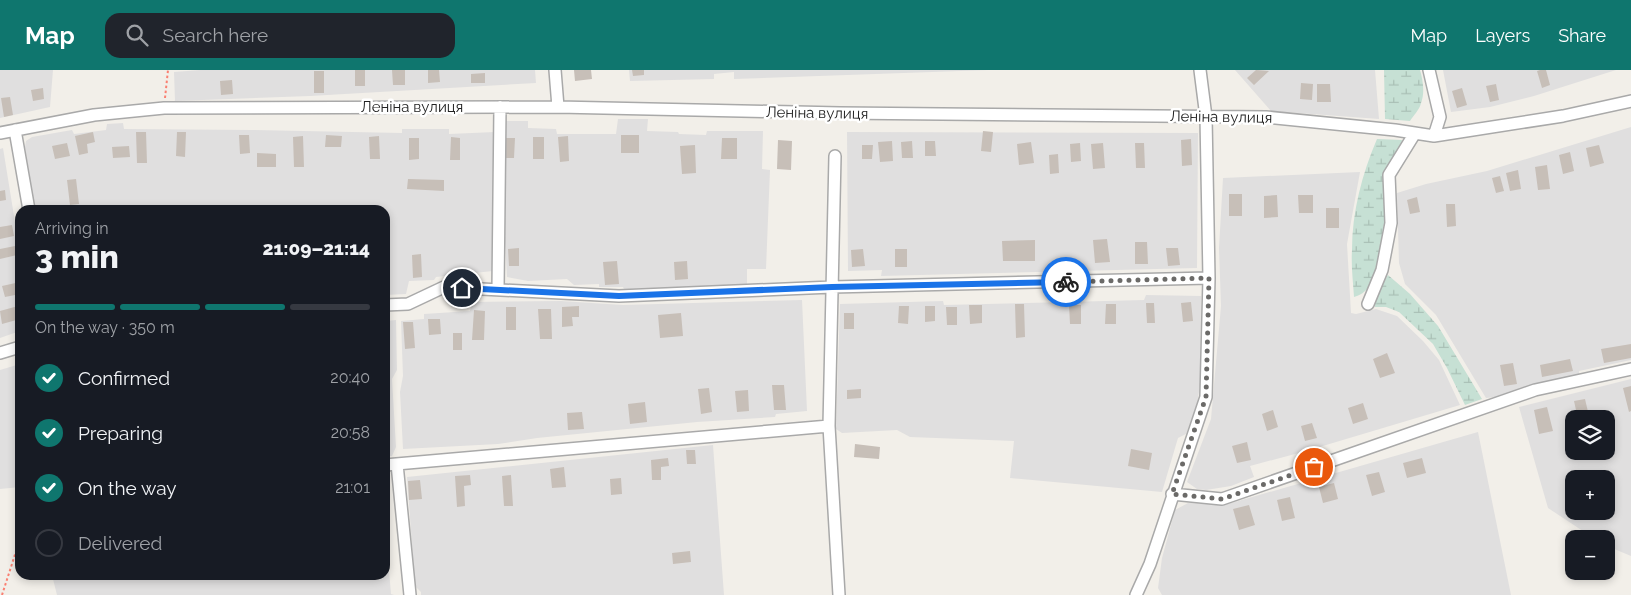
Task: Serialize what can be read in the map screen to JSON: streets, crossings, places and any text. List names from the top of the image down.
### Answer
{
  "streets": {
    "street": ["Леніна вулиця"]
  },
  "page": {
    "header": "Map",
    "search": "Search here",
    "nav": ["Map", "Layers", "Share"],
    "heading": ["3 min", "Arriving in", "21:09–21:14"],
    "bar": "On the way · 350 m",
    "list": [
      ["Confirmed", "20:40"],
      ["Preparing", "20:58"],
      ["On the way", "21:01"],
      "Delivered"
    ],
    "map_buttons": ["+", "−"]
  }
}
